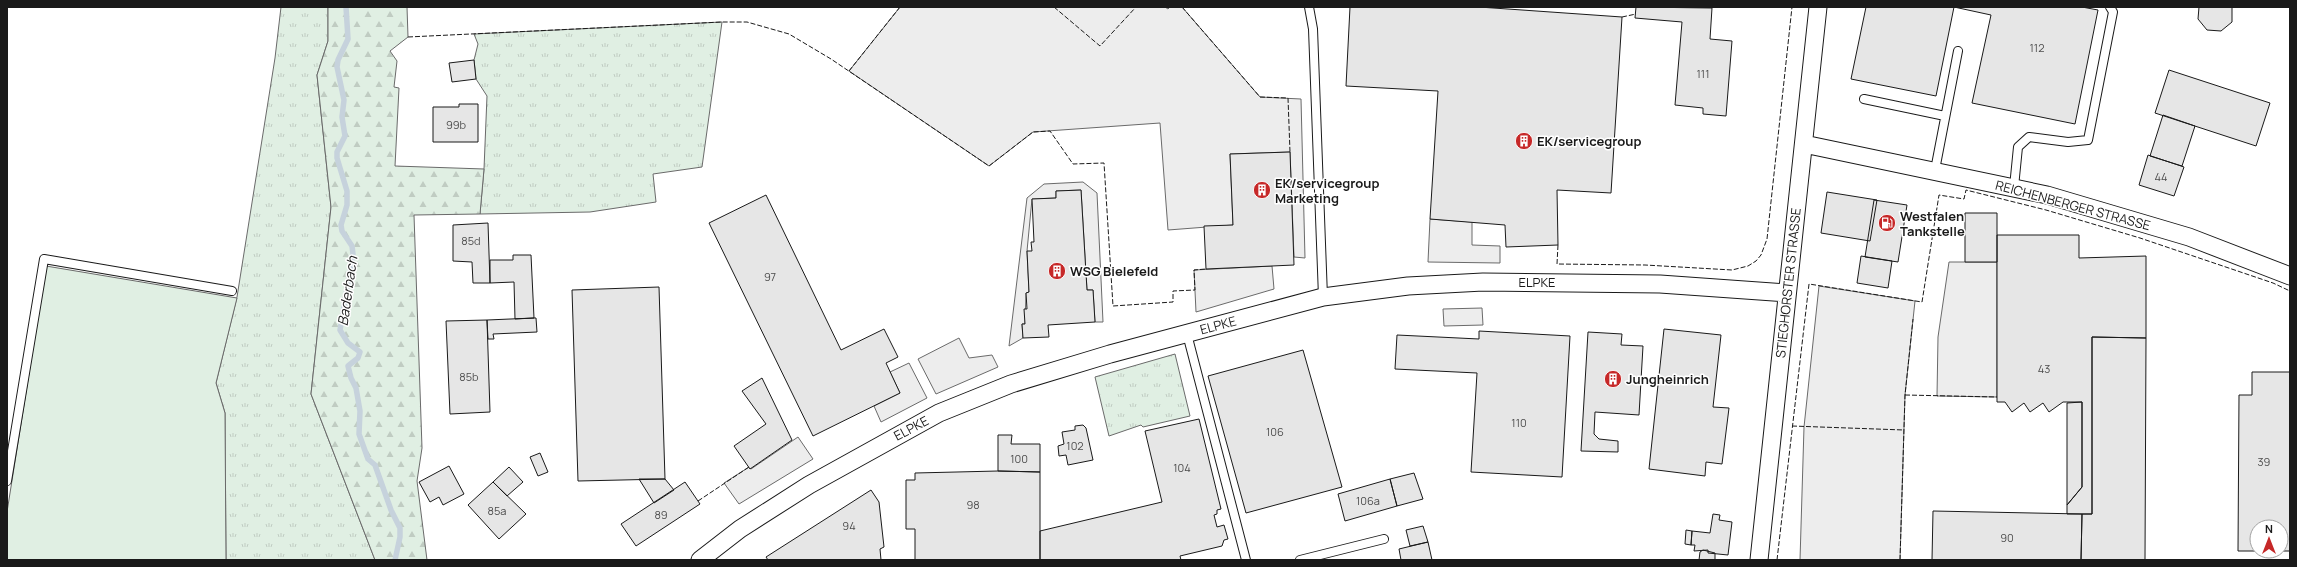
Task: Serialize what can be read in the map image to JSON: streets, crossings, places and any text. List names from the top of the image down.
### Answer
{
  "streets": {
    "street": ["REICHENBERGER STRASSE", "ELPKE", "STIEGHORSTER STRASSE"]
  },
  "crossings": [
    ["REICHENBERGER STRASSE", "STIEGHORSTER STRASSE"],
    ["ELPKE", "STIEGHORSTER STRASSE"]
  ],
  "water": ["Baderbach"],
  "places": {
    "building": [
      "EK/servicegroup",
      "EK/servicegroup Marketing",
      "WSG Bielefeld",
      "Jungheinrich"
    ],
    "fuel station": ["Westfalen Tankstelle"]
  },
  "house_numbers": [
    "112",
    "111",
    "99b",
    "44",
    "85d",
    "97",
    "43",
    "85b",
    "110",
    "106",
    "102",
    "100",
    "39",
    "104",
    "106a",
    "98",
    "85a",
    "89",
    "94",
    "90"
  ],
  "north": "top"
}
